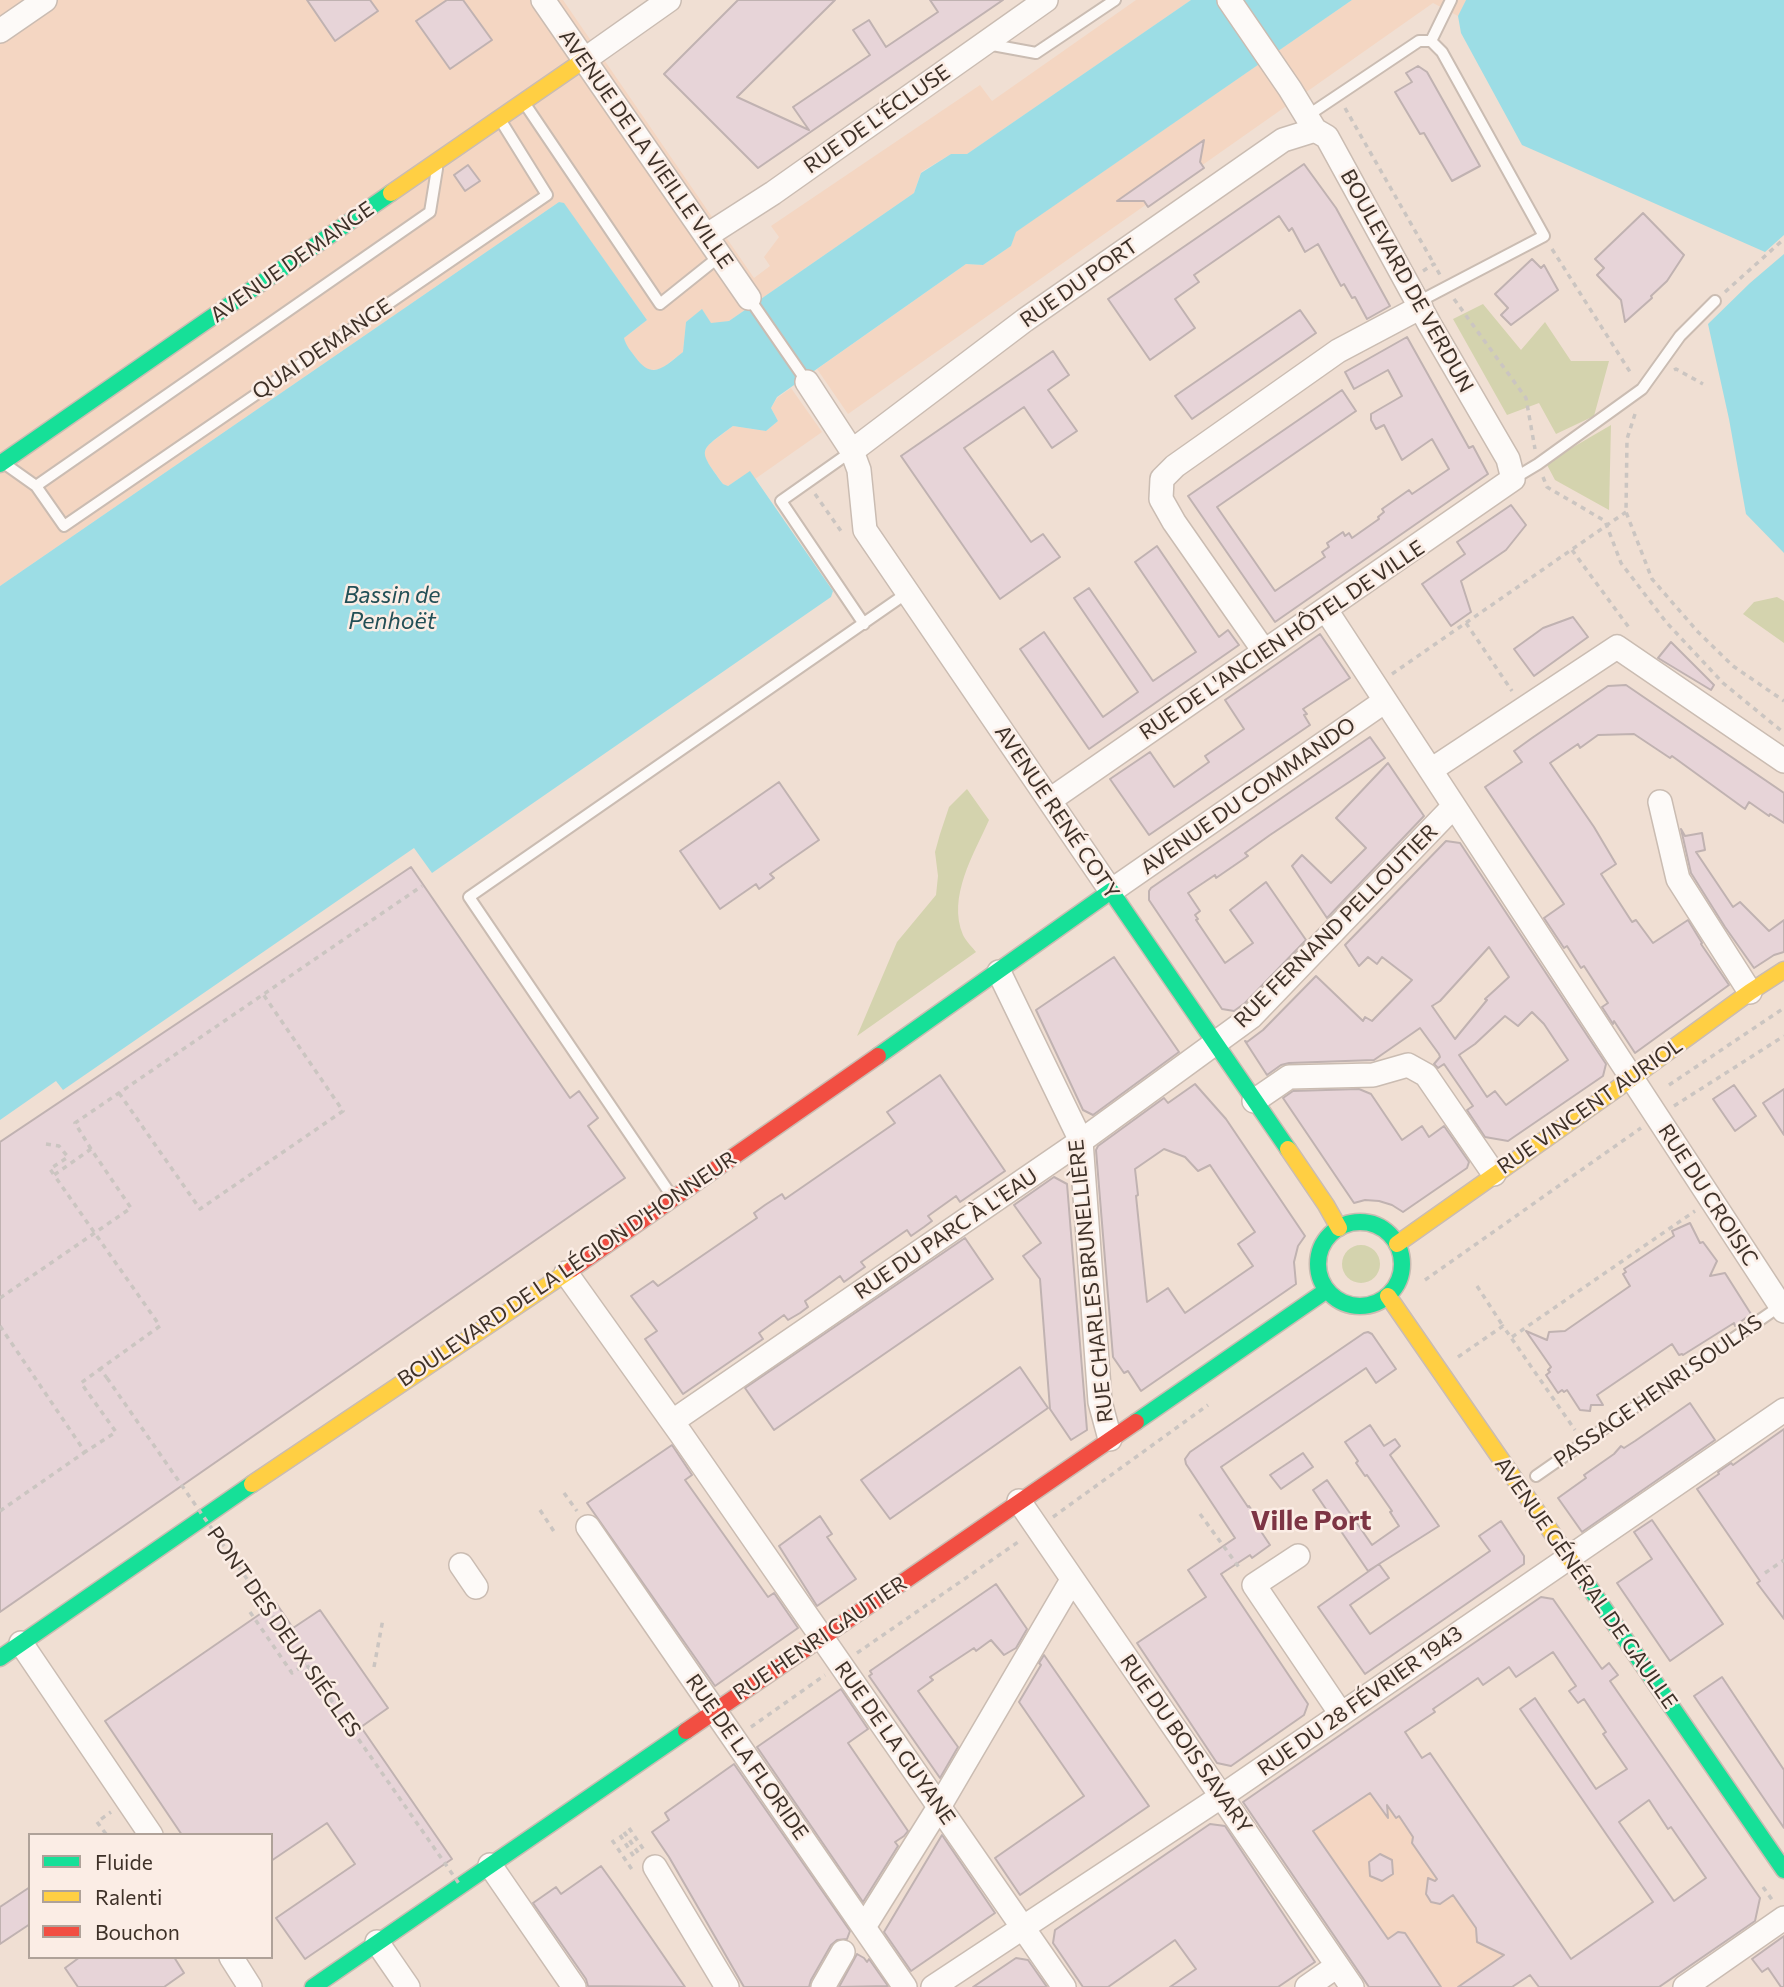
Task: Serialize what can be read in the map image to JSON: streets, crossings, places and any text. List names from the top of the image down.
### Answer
{
  "streets": {
    "main road": [
      "AVENUE DEMANGE",
      "AVENUE RENÉ COTY",
      "RUE VINCENT AURIOL",
      "BOULEVARD DE LA LÉGION D'HONNEUR",
      "AVENUE GÉNÉRAL DE GAULLE",
      "RUE HENRI GAUTIER"
    ],
    "street": [
      "RUE DE L'ÉCLUSE",
      "AVENUE DE LA VIEILLE VILLE",
      "BOULEVARD DE VERDUN",
      "RUE DU PORT",
      "RUE DE L'ANCIEN HÔTEL DE VILLE",
      "AVENUE DU COMMANDO",
      "RUE FERNAND PELLOUTIER",
      "RUE DU CROISIC",
      "RUE DU PARC À L'EAU",
      "RUE CHARLES BRUNELLIÈRE",
      "RUE DU 28 FÉVRIER 1943",
      "RUE DE LA GUYANE",
      "RUE DU BOIS SAVARY",
      "RUE DE LA FLORIDE"
    ],
    "lane": ["QUAI DEMANGE", "PASSAGE HENRI SOULAS"],
    "path": ["PONT DES DEUX SIÉCLES"]
  },
  "crossings": [
    ["RUE DE L'ÉCLUSE", "AVENUE DE LA VIEILLE VILLE"],
    ["AVENUE DE LA VIEILLE VILLE", "AVENUE DEMANGE"],
    ["AVENUE DEMANGE", "QUAI DEMANGE"],
    ["BOULEVARD DE VERDUN", "RUE DU PORT"],
    ["BOULEVARD DE VERDUN", "RUE DE L'ANCIEN HÔTEL DE VILLE"],
    ["RUE DU PORT", "AVENUE RENÉ COTY"],
    ["RUE DE L'ANCIEN HÔTEL DE VILLE", "AVENUE RENÉ COTY"],
    ["RUE DE L'ANCIEN HÔTEL DE VILLE", "RUE DU CROISIC"],
    ["AVENUE DU COMMANDO", "AVENUE RENÉ COTY"],
    ["AVENUE DU COMMANDO", "RUE DU CROISIC"],
    ["AVENUE DU COMMANDO", "BOULEVARD DE LA LÉGION D'HONNEUR"],
    ["AVENUE RENÉ COTY", "RUE FERNAND PELLOUTIER"],
    ["AVENUE RENÉ COTY", "RUE VINCENT AURIOL"],
    ["AVENUE RENÉ COTY", "RUE DU PARC À L'EAU"],
    ["AVENUE RENÉ COTY", "BOULEVARD DE LA LÉGION D'HONNEUR"],
    ["AVENUE RENÉ COTY", "AVENUE GÉNÉRAL DE GAULLE"],
    ["AVENUE RENÉ COTY", "RUE HENRI GAUTIER"],
    ["RUE FERNAND PELLOUTIER", "RUE DU CROISIC"],
    ["RUE FERNAND PELLOUTIER", "RUE DU PARC À L'EAU"],
    ["RUE VINCENT AURIOL", "RUE DU CROISIC"],
    ["RUE VINCENT AURIOL", "AVENUE GÉNÉRAL DE GAULLE"],
    ["RUE VINCENT AURIOL", "RUE HENRI GAUTIER"],
    ["RUE DU CROISIC", "PASSAGE HENRI SOULAS"],
    ["RUE DU PARC À L'EAU", "RUE CHARLES BRUNELLIÈRE"],
    ["RUE DU PARC À L'EAU", "RUE DE LA GUYANE"],
    ["BOULEVARD DE LA LÉGION D'HONNEUR", "RUE CHARLES BRUNELLIÈRE"],
    ["BOULEVARD DE LA LÉGION D'HONNEUR", "RUE DE LA GUYANE"],
    ["RUE CHARLES BRUNELLIÈRE", "RUE HENRI GAUTIER"],
    ["AVENUE GÉNÉRAL DE GAULLE", "RUE HENRI GAUTIER"],
    ["AVENUE GÉNÉRAL DE GAULLE", "RUE DU 28 FÉVRIER 1943"],
    ["PONT DES DEUX SIÉCLES", "RUE HENRI GAUTIER"],
    ["RUE HENRI GAUTIER", "RUE DE LA GUYANE"],
    ["RUE HENRI GAUTIER", "RUE DU BOIS SAVARY"],
    ["RUE HENRI GAUTIER", "RUE DE LA FLORIDE"],
    ["RUE DU 28 FÉVRIER 1943", "RUE DE LA GUYANE"],
    ["RUE DU 28 FÉVRIER 1943", "RUE DU BOIS SAVARY"]
  ],
  "districts": ["Ville Port"],
  "water": ["Bassin de Penhoët"],
  "legend": ["Fluide", "Ralenti", "Bouchon"]
}
